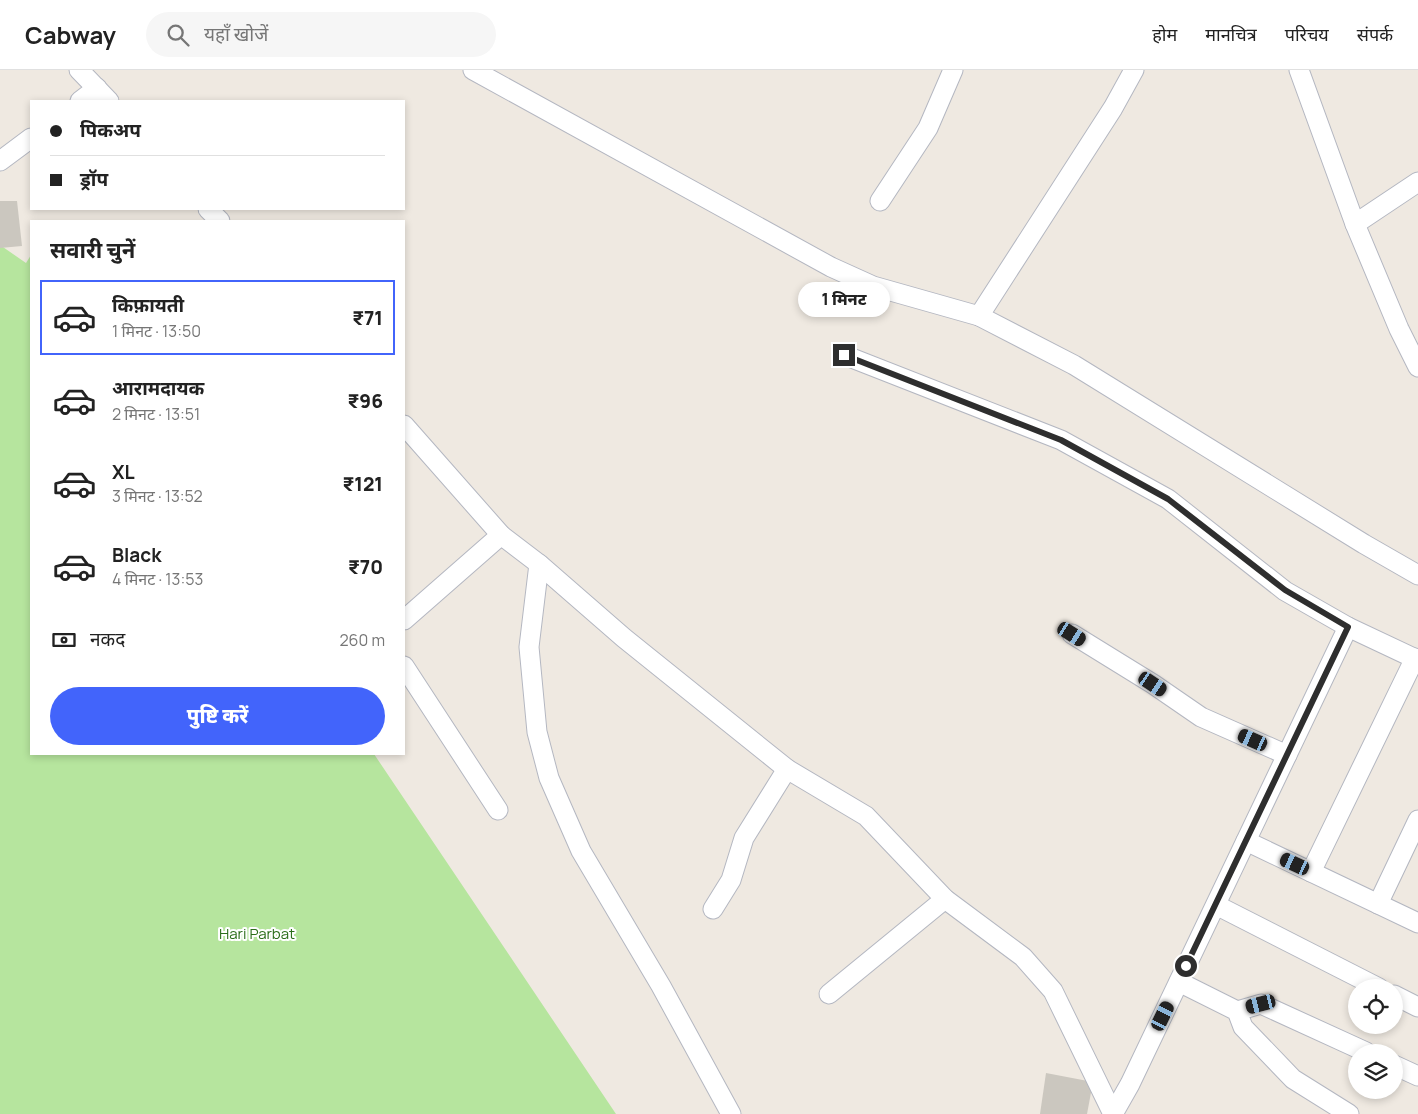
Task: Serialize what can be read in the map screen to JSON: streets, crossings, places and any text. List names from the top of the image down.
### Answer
{
  "parks": ["Hari Parbat"],
  "page": {
    "header": "Cabway",
    "search": "यहाँ खोजें",
    "nav": [
      "होम",
      "मानचित्र",
      "परिचय",
      "संपर्क"
    ],
    "banner": ["पिकअप", "ड्रॉप"],
    "heading": "सवारी चुनें",
    "list": [
      {
        "name": "किफ़ायती",
        "note": "1 मिनट · 13:50",
        "value": "₹71"
      },
      {
        "name": "आरामदायक",
        "note": "2 मिनट · 13:51",
        "value": "₹96"
      },
      {
        "name": "XL",
        "note": "3 मिनट · 13:52",
        "value": "₹121"
      },
      {
        "name": "Black",
        "note": "4 मिनट · 13:53",
        "value": "₹70"
      }
    ],
    "bubble": "1 मिनट",
    "pay": ["नकद", "260 m"],
    "buttons": "पुष्टि करें"
  }
}
